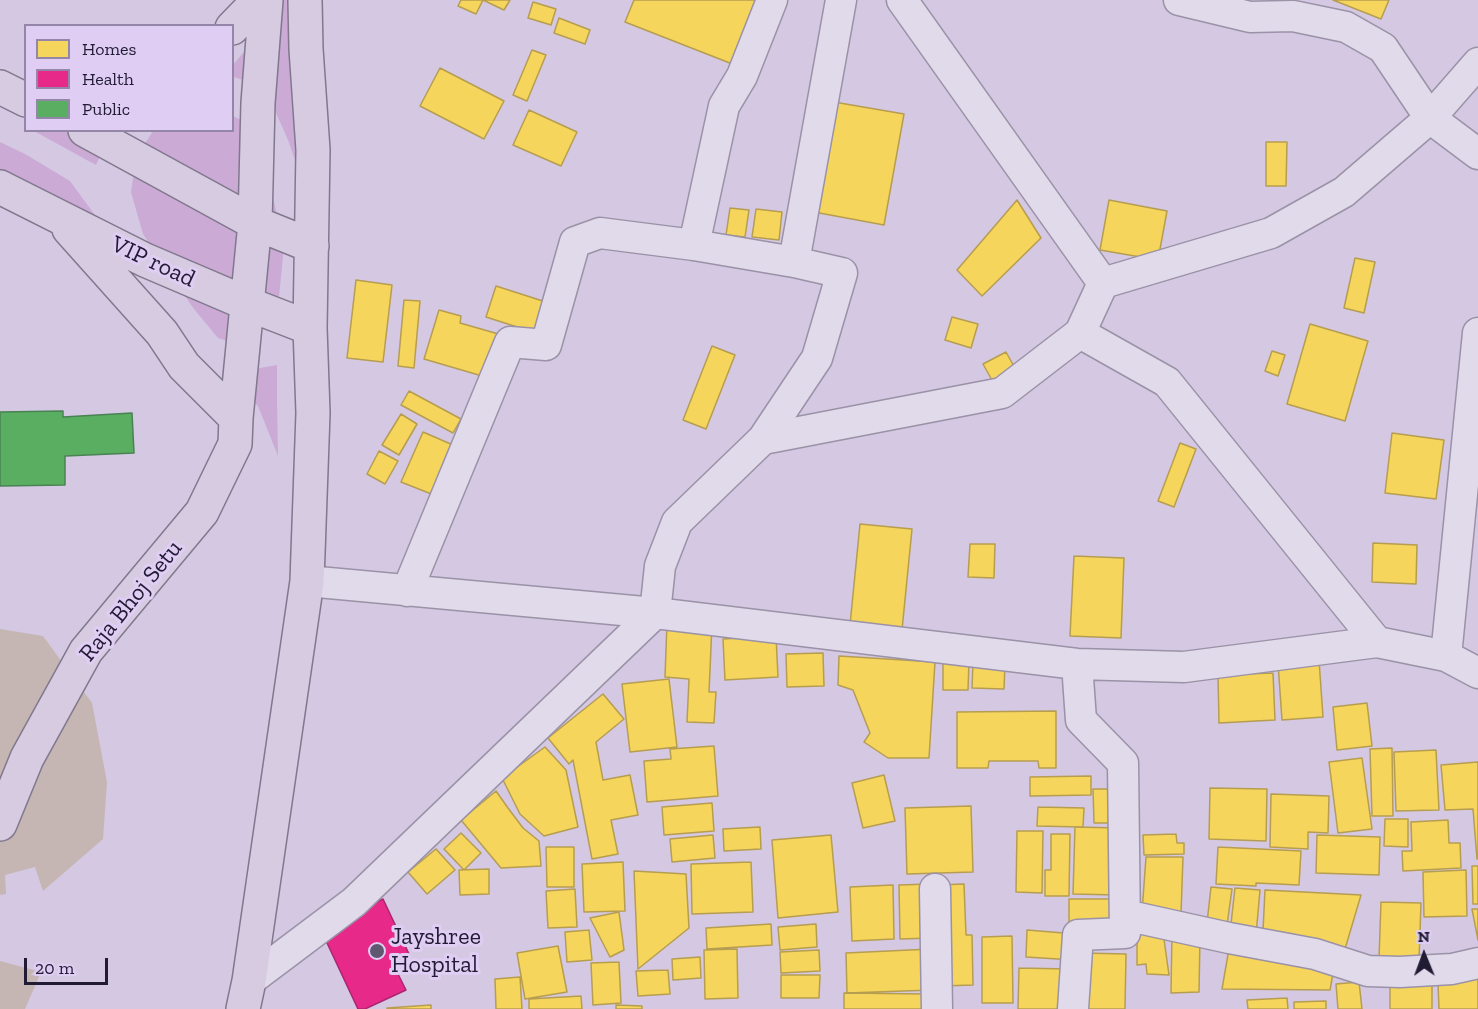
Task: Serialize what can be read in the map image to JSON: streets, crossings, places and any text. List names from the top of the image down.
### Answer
{
  "streets": {
    "main road": ["VIP road", "Raja Bhoj Setu"]
  },
  "crossings": [
    ["VIP road", "Raja Bhoj Setu"]
  ],
  "places": ["Jayshree Hospital"],
  "legend": ["Homes", "Health", "Public"],
  "scale_bar": "20 m",
  "north": "top"
}
